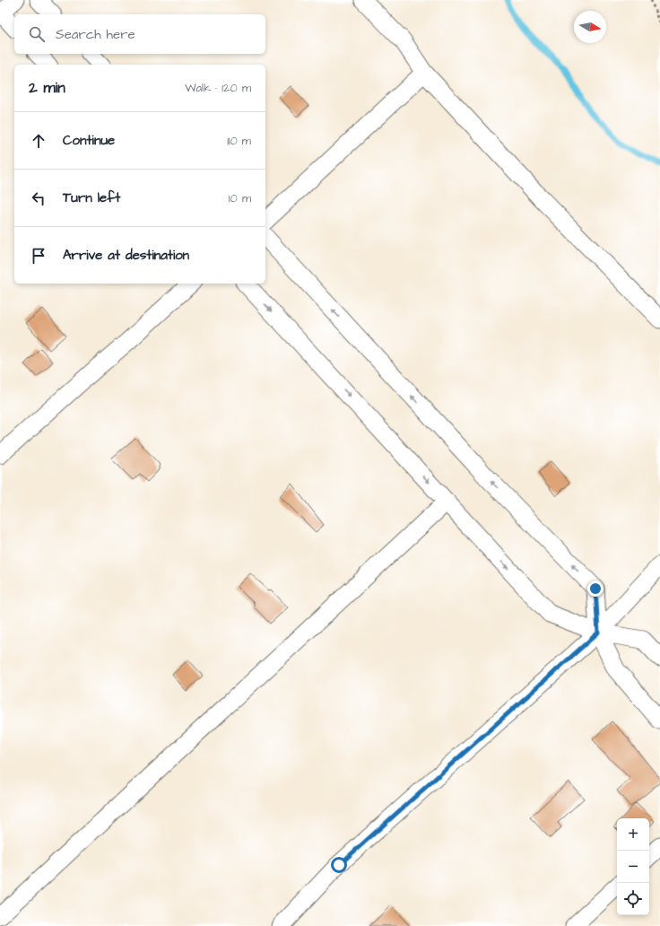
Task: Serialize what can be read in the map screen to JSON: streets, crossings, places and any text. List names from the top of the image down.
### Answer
{
  "north": "right",
  "page": {
    "search": "Search here",
    "heading": ["2 min", "Walk · 120 m"],
    "list": [
      ["Continue", "110 m"],
      ["Turn left", "10 m"],
      "Arrive at destination"
    ],
    "map_buttons": ["+", "−"]
  }
}
